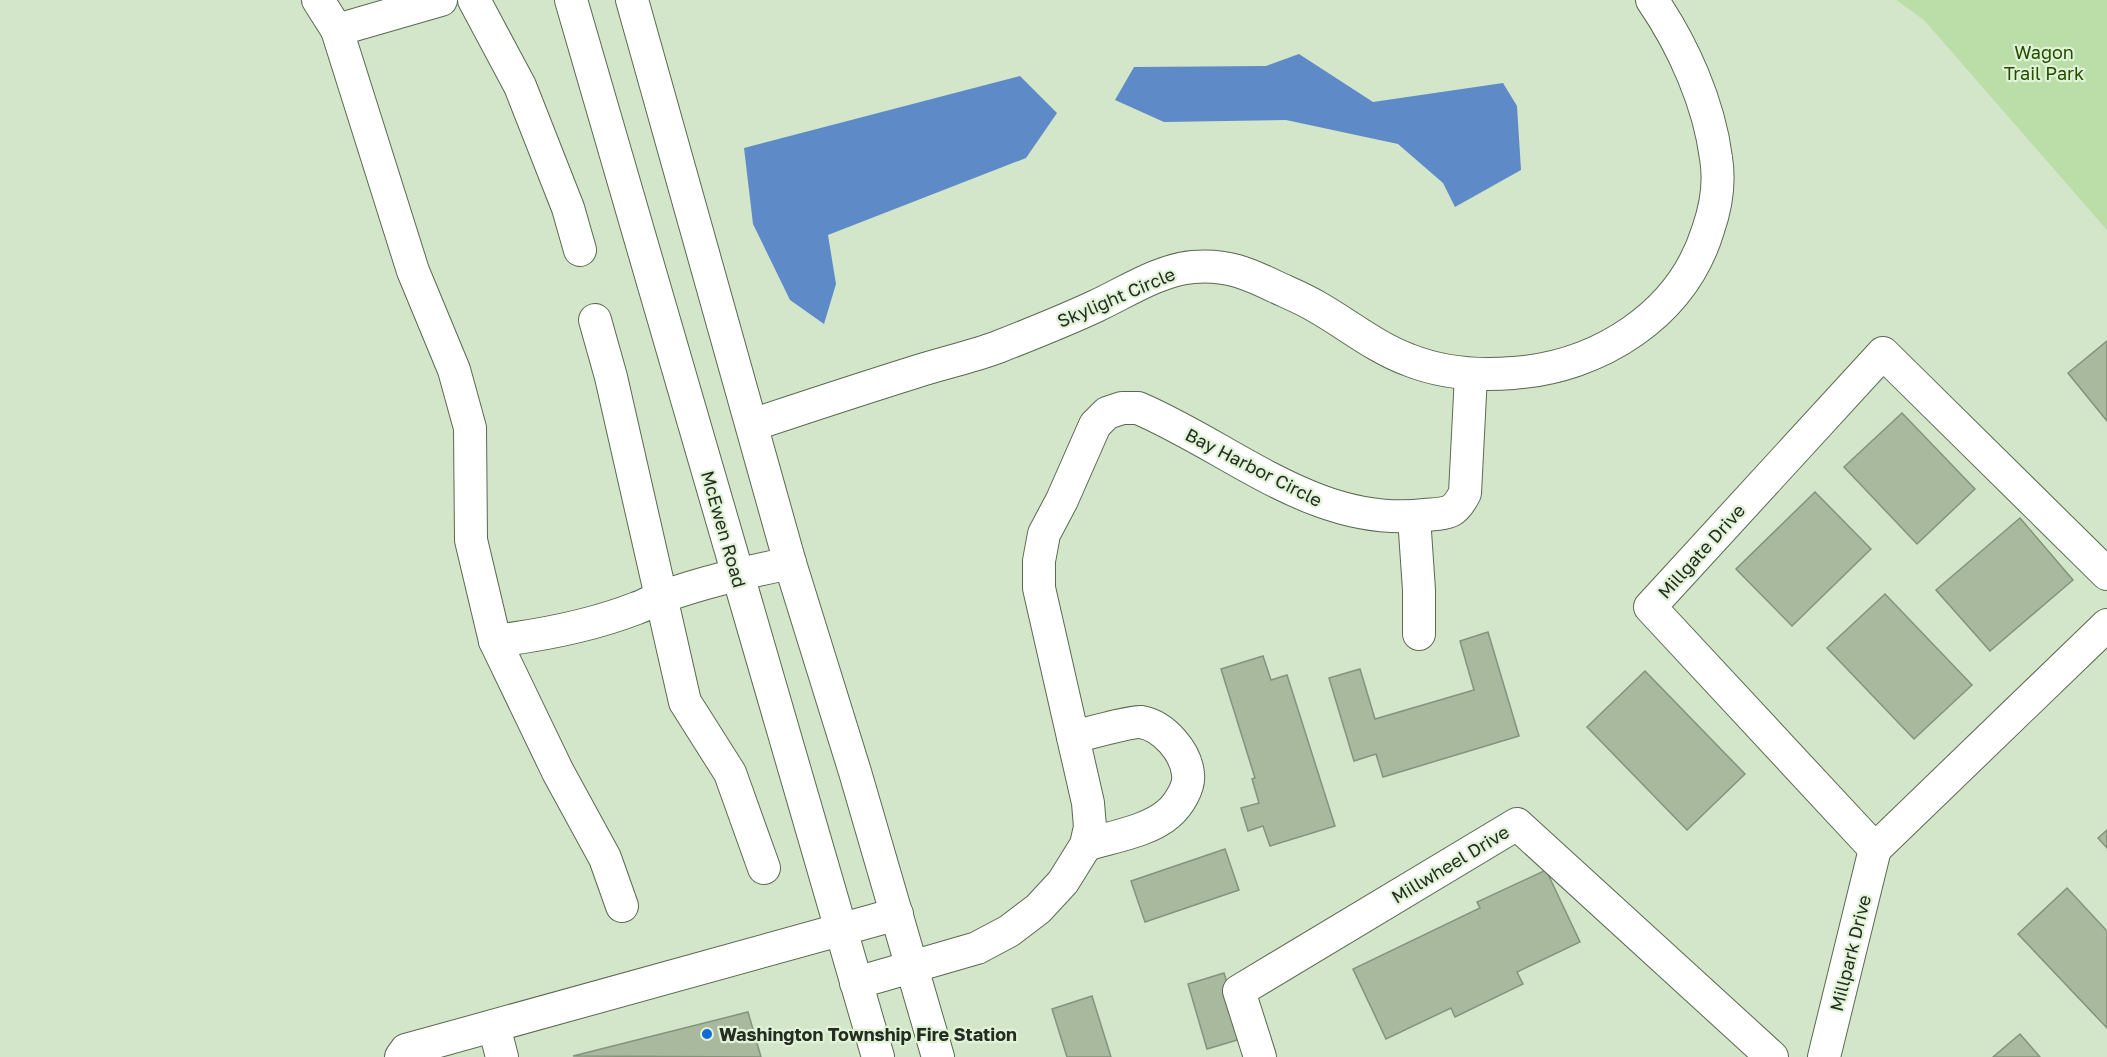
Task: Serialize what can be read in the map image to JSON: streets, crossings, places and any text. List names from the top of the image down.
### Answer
{
  "streets": {
    "street": [
      "Skylight Circle",
      "Bay Harbor Circle",
      "McEwen Road",
      "Millgate Drive",
      "Millwheel Drive",
      "Millpark Drive"
    ]
  },
  "crossings": [
    ["Skylight Circle", "Bay Harbor Circle"],
    ["Bay Harbor Circle", "McEwen Road"],
    ["Millgate Drive", "Millpark Drive"]
  ],
  "parks": ["Wagon Trail Park"],
  "places": ["Washington Township Fire Station"]
}
